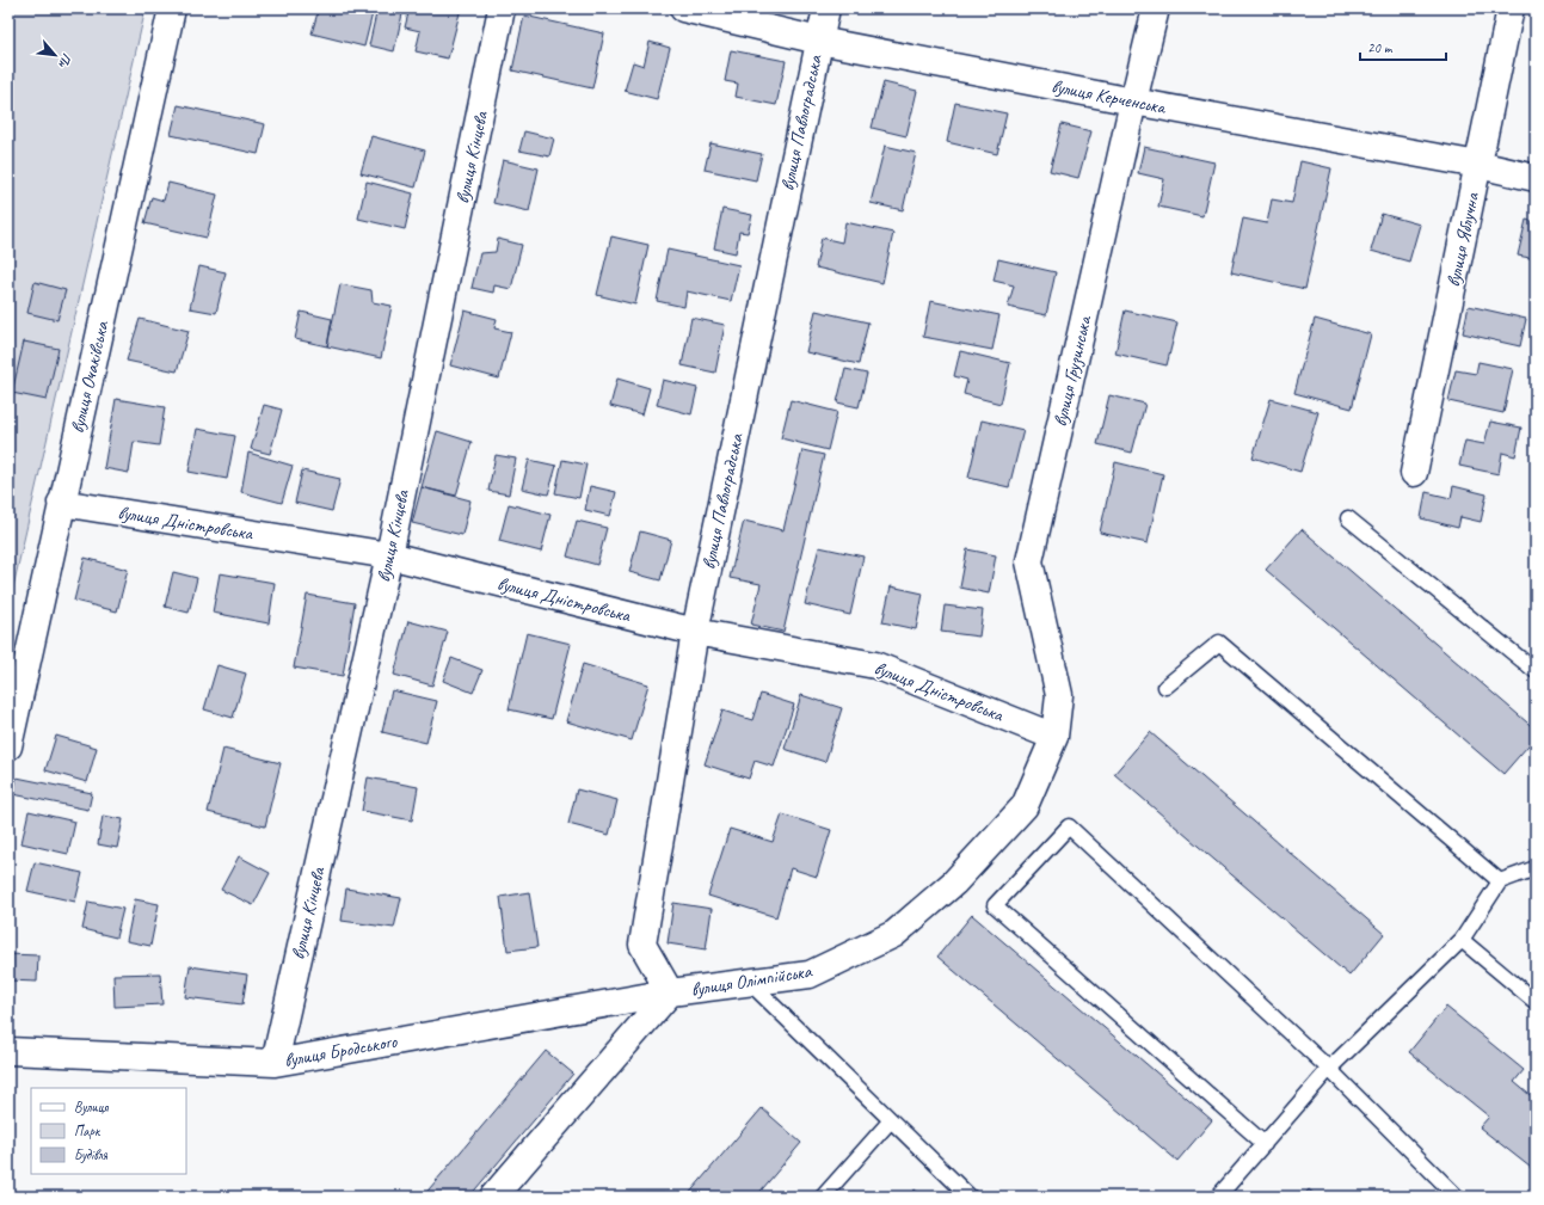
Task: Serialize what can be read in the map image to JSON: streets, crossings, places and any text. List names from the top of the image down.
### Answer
{
  "streets": {
    "street": [
      "вулиця Керченська",
      "вулиця Павлоградська",
      "вулиця Кінцева",
      "вулиця Яблучна",
      "вулиця Грузинська",
      "вулиця Очаківська",
      "вулиця Дністровська",
      "вулиця Олімпійська",
      "вулиця Бродського"
    ]
  },
  "crossings": [
    ["вулиця Керченська", "вулиця Павлоградська"],
    ["вулиця Керченська", "вулиця Яблучна"],
    ["вулиця Керченська", "вулиця Грузинська"],
    ["вулиця Павлоградська", "вулиця Дністровська"],
    ["вулиця Павлоградська", "вулиця Олімпійська"],
    ["вулиця Павлоградська", "вулиця Бродського"],
    ["вулиця Кінцева", "вулиця Дністровська"],
    ["вулиця Кінцева", "вулиця Бродського"],
    ["вулиця Грузинська", "вулиця Дністровська"],
    ["вулиця Грузинська", "вулиця Олімпійська"],
    ["вулиця Очаківська", "вулиця Дністровська"],
    ["вулиця Дністровська", "вулиця Олімпійська"],
    ["вулиця Олімпійська", "вулиця Бродського"]
  ],
  "legend": ["Вулиця", "Парк", "Будівля"],
  "scale_bar": "20 m",
  "north": "bottom right"
}
